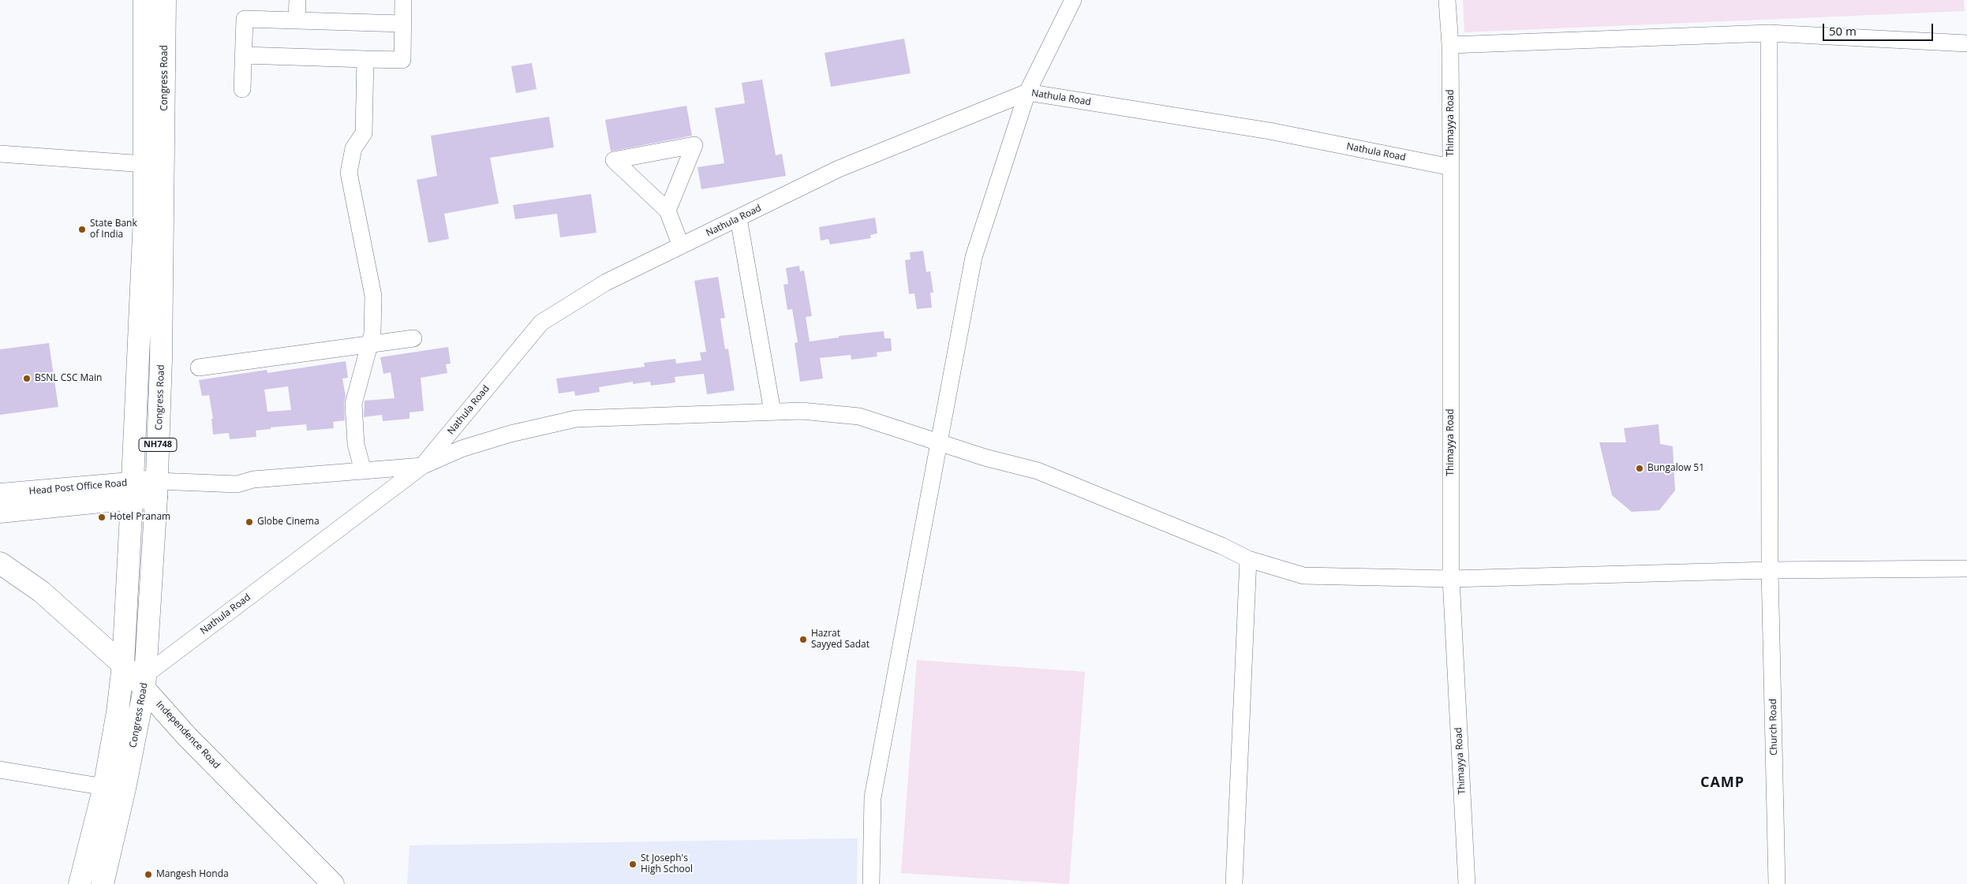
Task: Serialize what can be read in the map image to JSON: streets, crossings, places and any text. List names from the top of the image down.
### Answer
{
  "streets": {
    "main road": [
      "Congress Road",
      "NH748",
      "Head Post Office Road",
      "Independence Road"
    ],
    "street": ["Nathula Road", "Thimayya Road", "Church Road"]
  },
  "crossings": [
    ["Congress Road", "Nathula Road"],
    ["Congress Road", "Head Post Office Road"],
    ["Congress Road", "Independence Road"],
    ["Nathula Road", "Thimayya Road"],
    ["Nathula Road", "Independence Road"],
    ["NH748", "Head Post Office Road"],
    ["NH748", "Independence Road"]
  ],
  "districts": ["CAMP"],
  "places": [
    "State Bank of India",
    "BSNL CSC Main",
    "Bungalow 51",
    "Hotel Pranam",
    "Globe Cinema",
    "Hazrat Sayyed Sadat",
    "St Joseph's High School",
    "Mangesh Honda"
  ],
  "scale_bar": "50 m"
}
